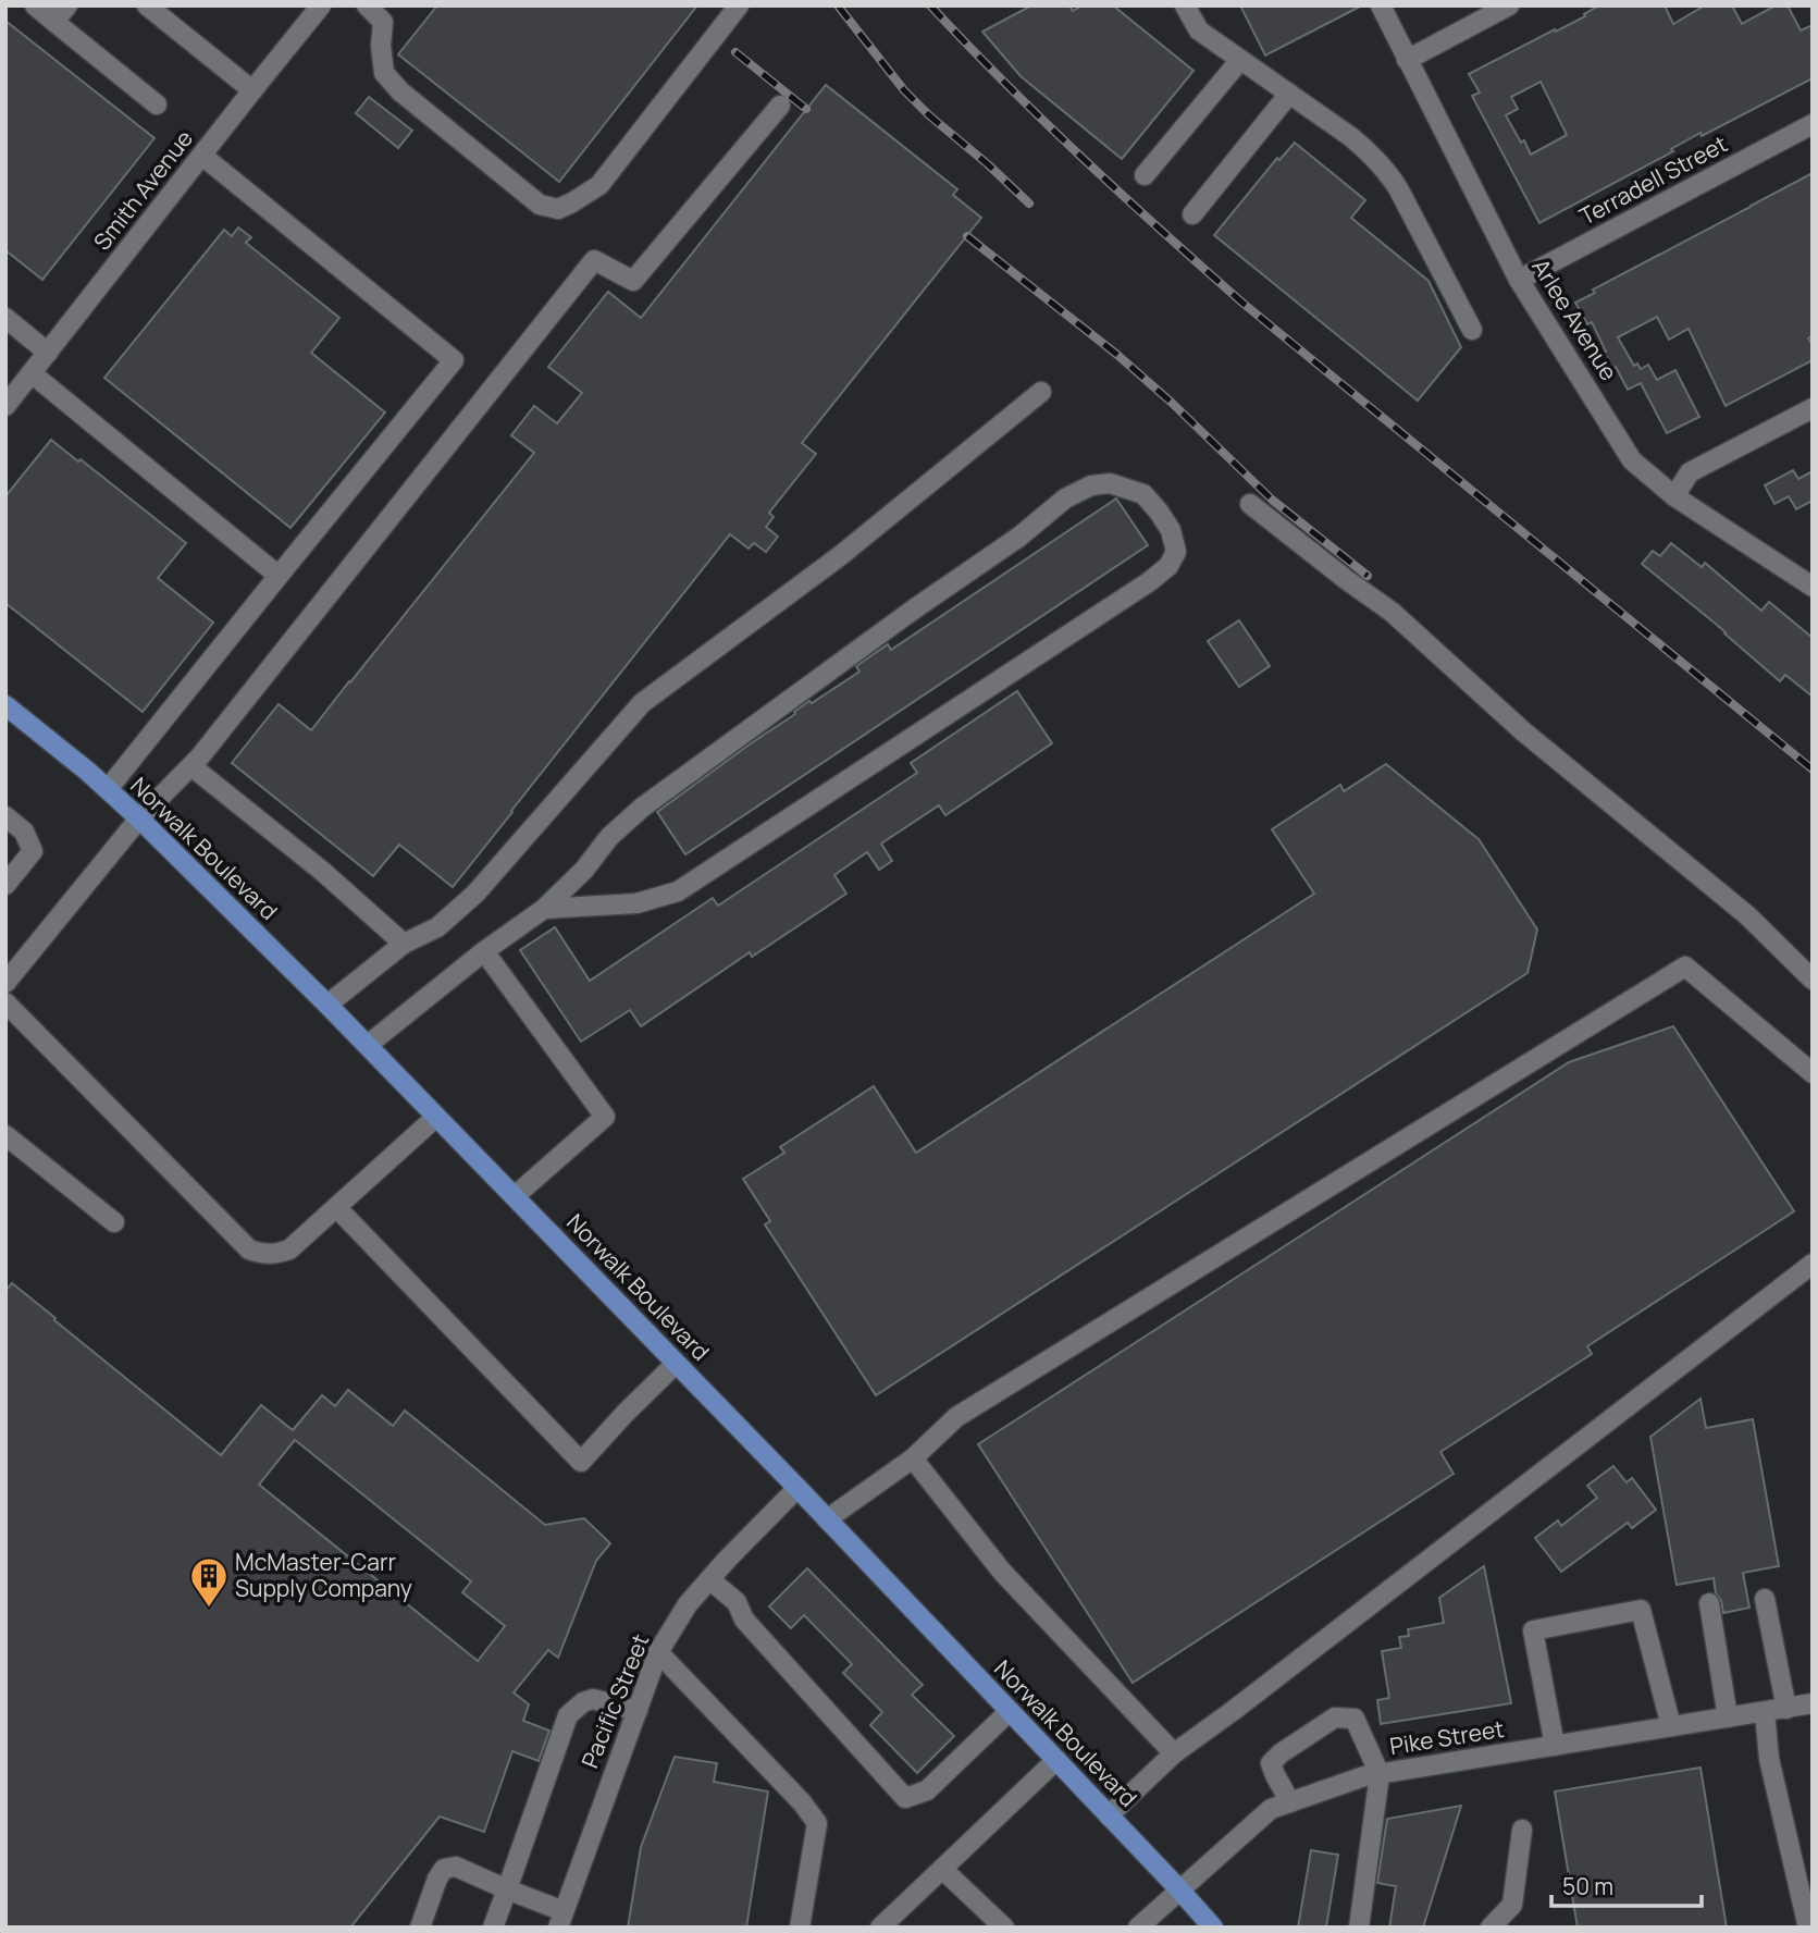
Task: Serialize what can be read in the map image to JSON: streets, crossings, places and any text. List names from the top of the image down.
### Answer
{
  "streets": {
    "main road": ["Norwalk Boulevard"],
    "street": [
      "Terradell Street",
      "Smith Avenue",
      "Arlee Avenue",
      "Pacific Street",
      "Pike Street"
    ]
  },
  "crossings": [
    ["Terradell Street", "Arlee Avenue"],
    ["Norwalk Boulevard", "Pacific Street"],
    ["Norwalk Boulevard", "Pike Street"]
  ],
  "places": {
    "building": ["McMaster-Carr Supply Company"]
  },
  "scale_bar": "50 m"
}
